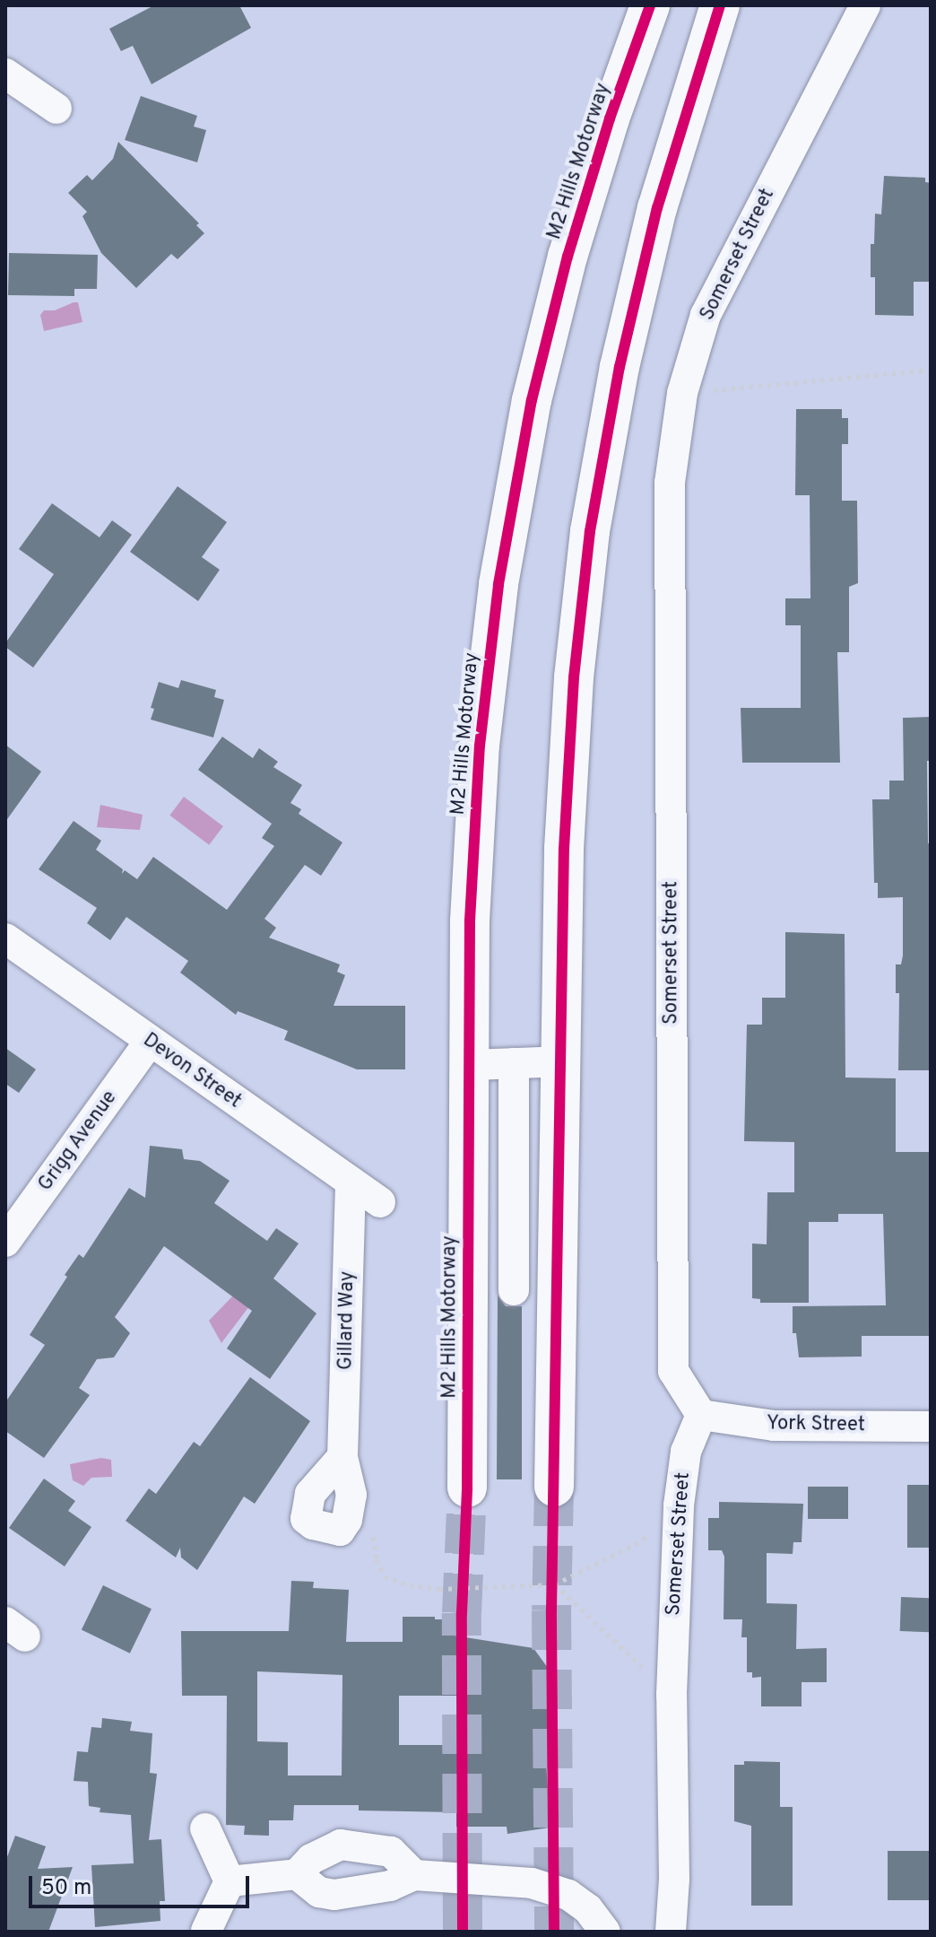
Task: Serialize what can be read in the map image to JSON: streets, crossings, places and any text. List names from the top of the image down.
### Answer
{
  "streets": {
    "highway": ["M2 Hills Motorway"],
    "street": [
      "Somerset Street",
      "Devon Street",
      "Grigg Avenue",
      "Gillard Way",
      "York Street"
    ]
  },
  "crossings": [
    ["Somerset Street", "York Street"],
    ["Devon Street", "Grigg Avenue"],
    ["Devon Street", "Gillard Way"]
  ],
  "scale_bar": "50 m"
}
